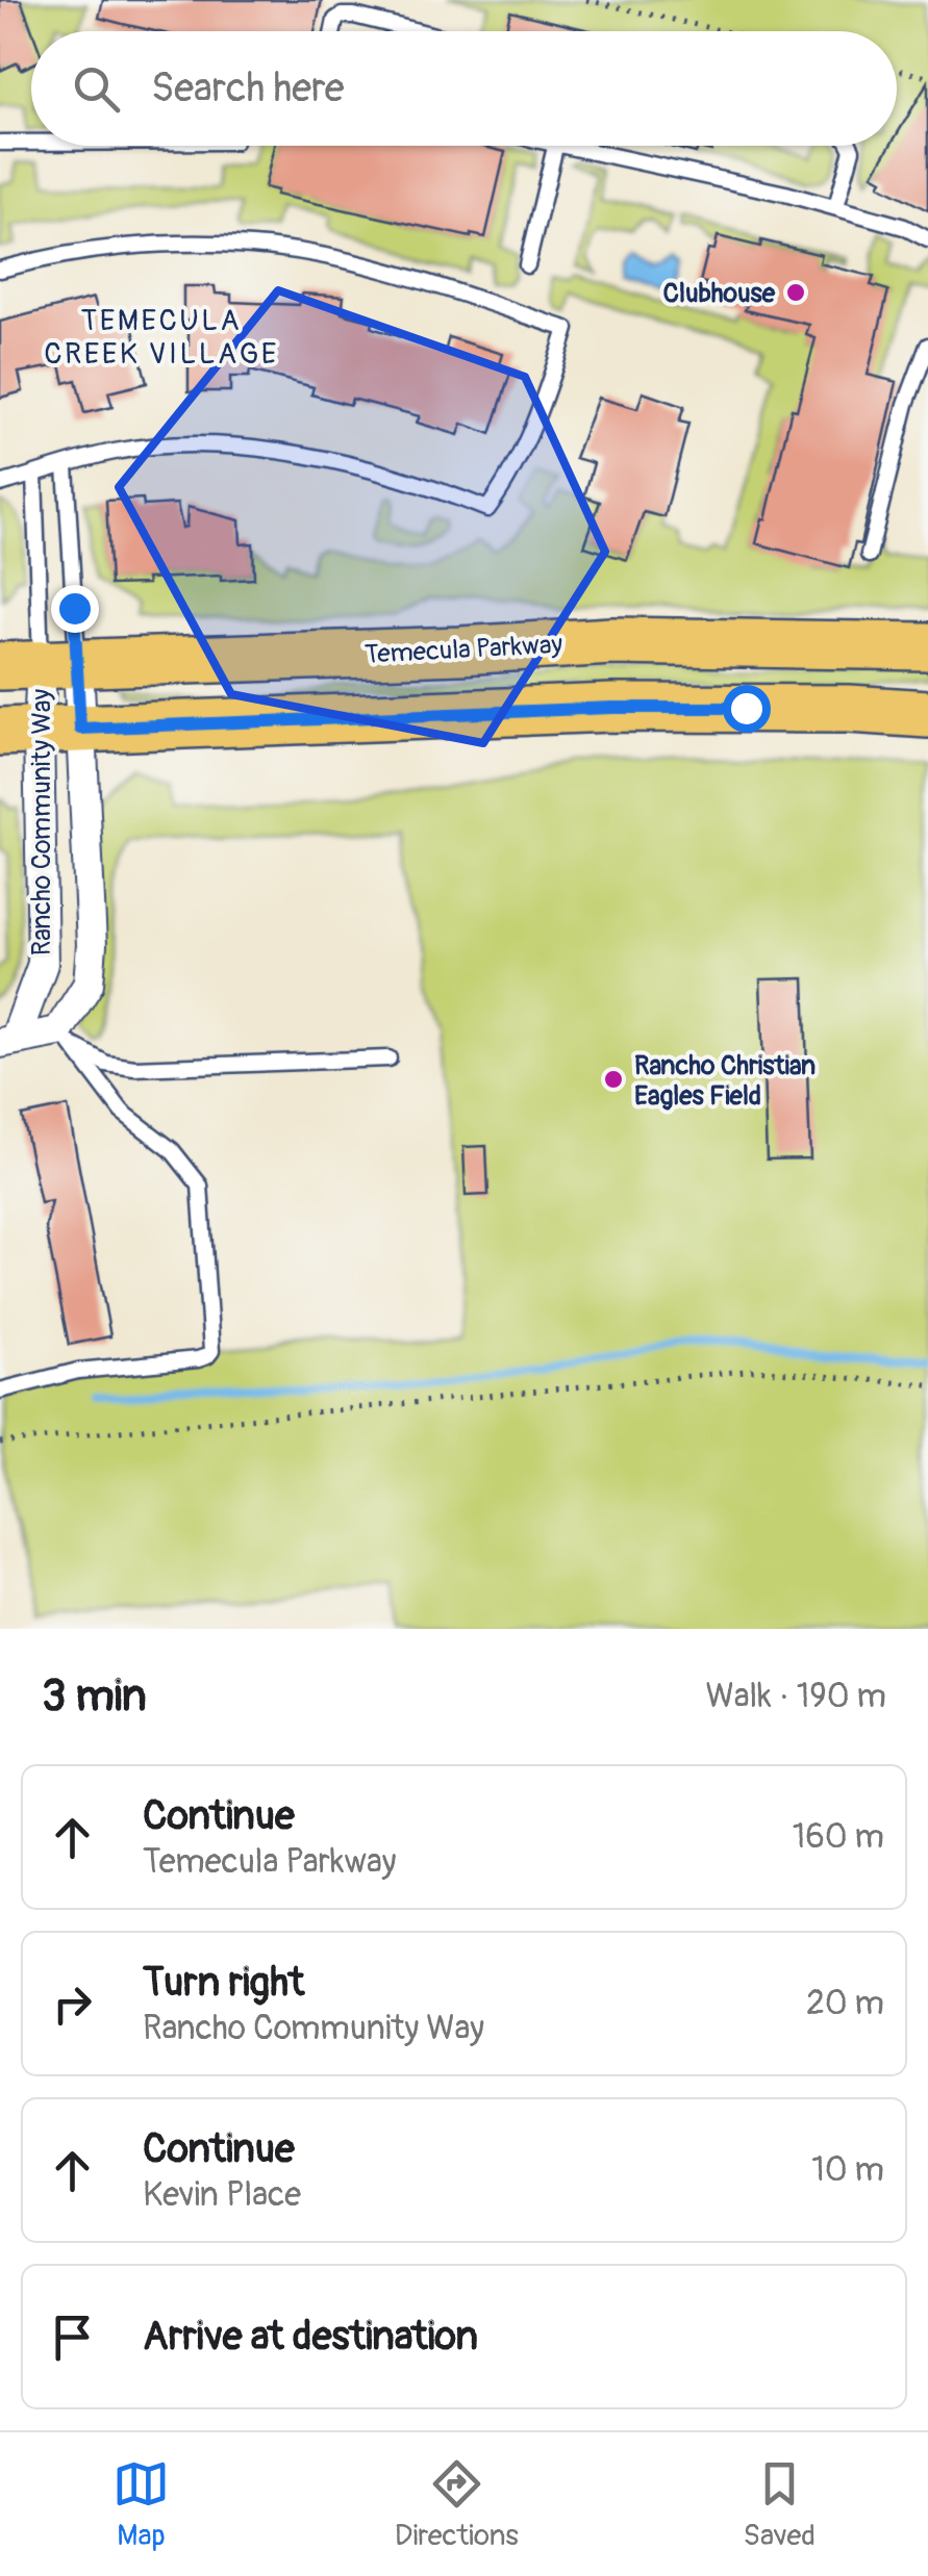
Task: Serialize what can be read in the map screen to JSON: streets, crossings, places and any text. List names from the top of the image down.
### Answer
{
  "streets": {
    "main road": ["Temecula Parkway"],
    "street": ["Rancho Community Way"]
  },
  "crossings": [
    ["Temecula Parkway", "Rancho Community Way"]
  ],
  "districts": ["TEMECULA CREEK VILLAGE"],
  "places": ["Clubhouse", "Rancho Christian Eagles Field"],
  "page": {
    "search": "Search here",
    "heading": ["3 min", "Walk · 190 m"],
    "list": [
      ["Continue", "Temecula Parkway", "160 m"],
      ["Turn right", "Rancho Community Way", "20 m"],
      ["Continue", "Kevin Place", "10 m"],
      "Arrive at destination"
    ],
    "nav": ["Map", "Directions", "Saved"]
  }
}
